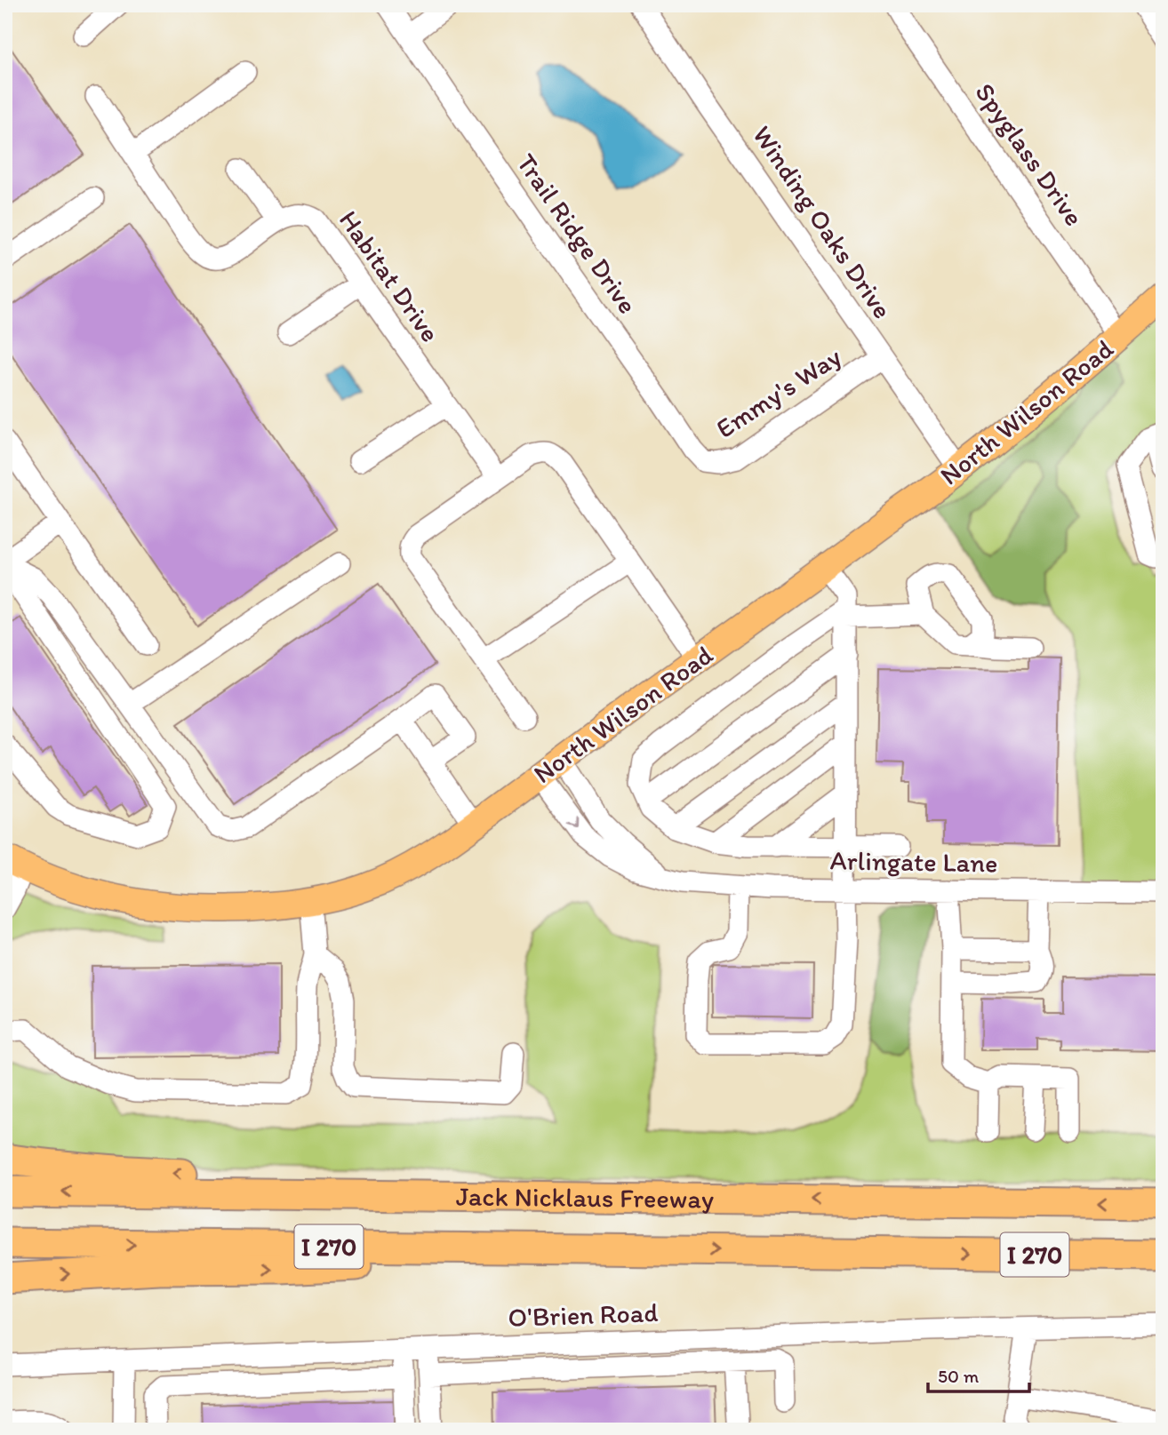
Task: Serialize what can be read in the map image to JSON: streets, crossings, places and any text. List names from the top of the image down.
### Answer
{
  "streets": {
    "highway": ["Jack Nicklaus Freeway", "I 270"],
    "main road": ["North Wilson Road"],
    "street": [
      "Spyglass Drive",
      "Winding Oaks Drive",
      "Trail Ridge Drive",
      "Habitat Drive",
      "Emmy's Way",
      "Arlingate Lane",
      "O'Brien Road"
    ]
  },
  "crossings": [
    ["Spyglass Drive", "North Wilson Road"],
    ["Winding Oaks Drive", "Emmy's Way"],
    ["Winding Oaks Drive", "North Wilson Road"],
    ["Trail Ridge Drive", "Emmy's Way"],
    ["North Wilson Road", "Arlingate Lane"]
  ],
  "scale_bar": "50 m"
}
